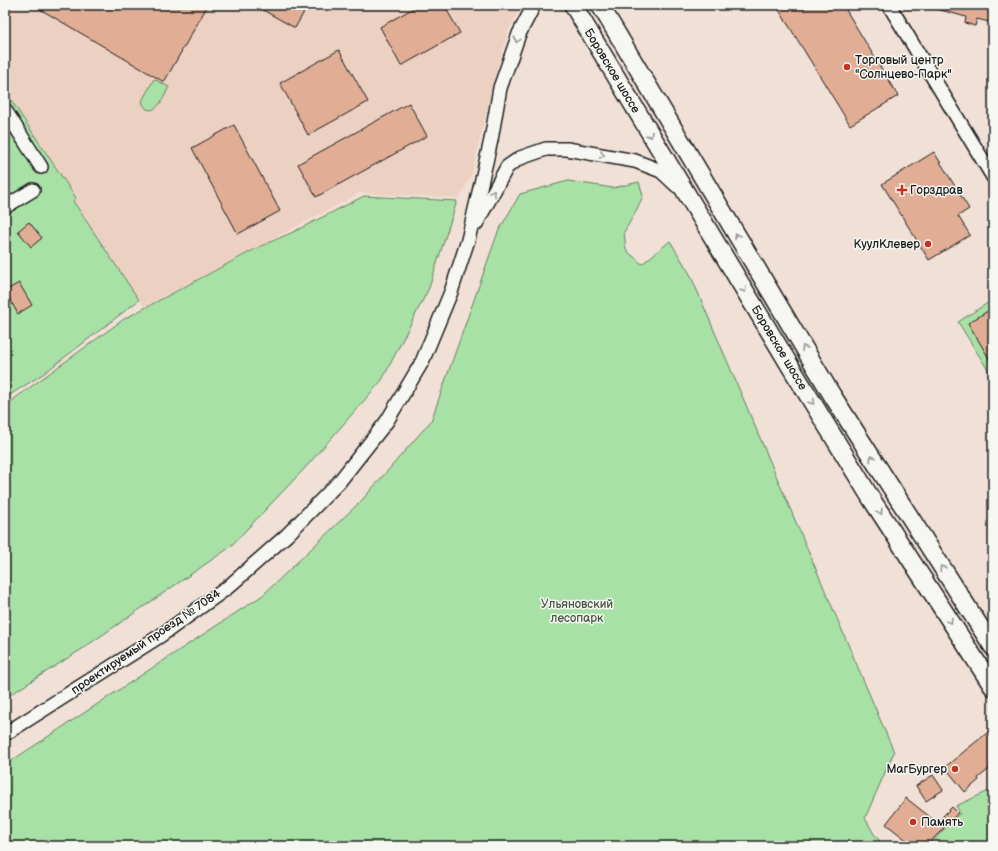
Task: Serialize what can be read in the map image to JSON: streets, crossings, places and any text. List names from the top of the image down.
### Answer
{
  "streets": {
    "main road": ["Боровское шоссе"],
    "street": ["проектируемый проезд № 7084"]
  },
  "crossings": [
    ["Боровское шоссе", "проектируемый проезд № 7084"]
  ],
  "parks": ["Ульяновский лесопарк"],
  "places": {
    "other": [
      "Торговый центр \"Солнцево-Парк\"",
      "КуулКлевер",
      "МагБургер",
      "Память"
    ],
    "health": ["Горздрав"]
  }
}
